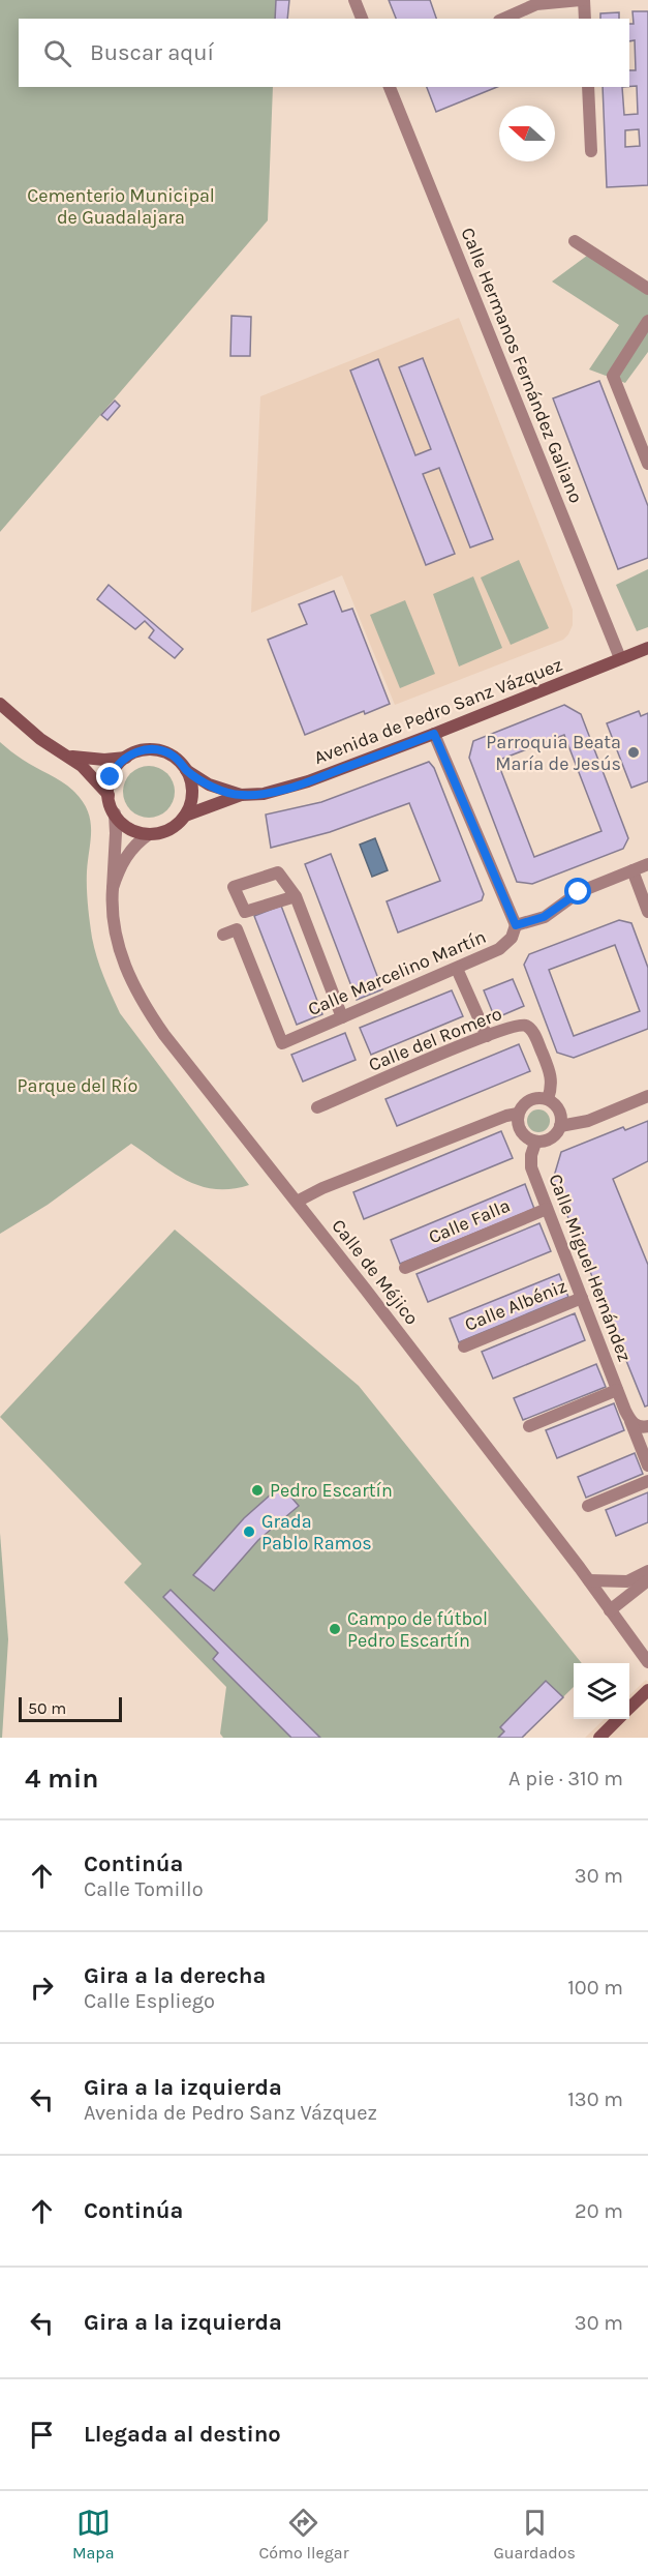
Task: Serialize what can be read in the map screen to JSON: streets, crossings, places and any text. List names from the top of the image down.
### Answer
{
  "streets": {
    "street": [
      "Calle Hermanos Fernández Galiano",
      "Avenida de Pedro Sanz Vázquez",
      "Calle Marcelino Martín",
      "Calle del Romero",
      "Calle Falla",
      "Calle Miguel Hernández",
      "Calle de Méjico",
      "Calle Albéniz"
    ]
  },
  "crossings": [
    ["Calle Hermanos Fernández Galiano", "Avenida de Pedro Sanz Vázquez"],
    ["Avenida de Pedro Sanz Vázquez", "Calle de Méjico"],
    ["Calle del Romero", "Calle Miguel Hernández"],
    ["Calle Falla", "Calle Miguel Hernández"],
    ["Calle Miguel Hernández", "Calle Albéniz"]
  ],
  "parks": ["Cementerio Municipal de Guadalajara", "Parque del Río"],
  "places": [
    "Parroquia Beata María de Jesús",
    "Pedro Escartín",
    "Grada Pablo Ramos",
    "Campo de fútbol Pedro Escartín"
  ],
  "scale_bar": "50 m",
  "north": "left",
  "page": {
    "search": "Buscar aquí",
    "scale": "50 m",
    "heading": ["4 min", "A pie · 310 m"],
    "list": [
      ["Continúa", "Calle Tomillo", "30 m"],
      ["Gira a la derecha", "Calle Espliego", "100 m"],
      ["Gira a la izquierda", "Avenida de Pedro Sanz Vázquez", "130 m"],
      ["Continúa", "20 m"],
      ["Gira a la izquierda", "30 m"],
      "Llegada al destino"
    ],
    "nav": ["Mapa", "Cómo llegar", "Guardados"]
  }
}
